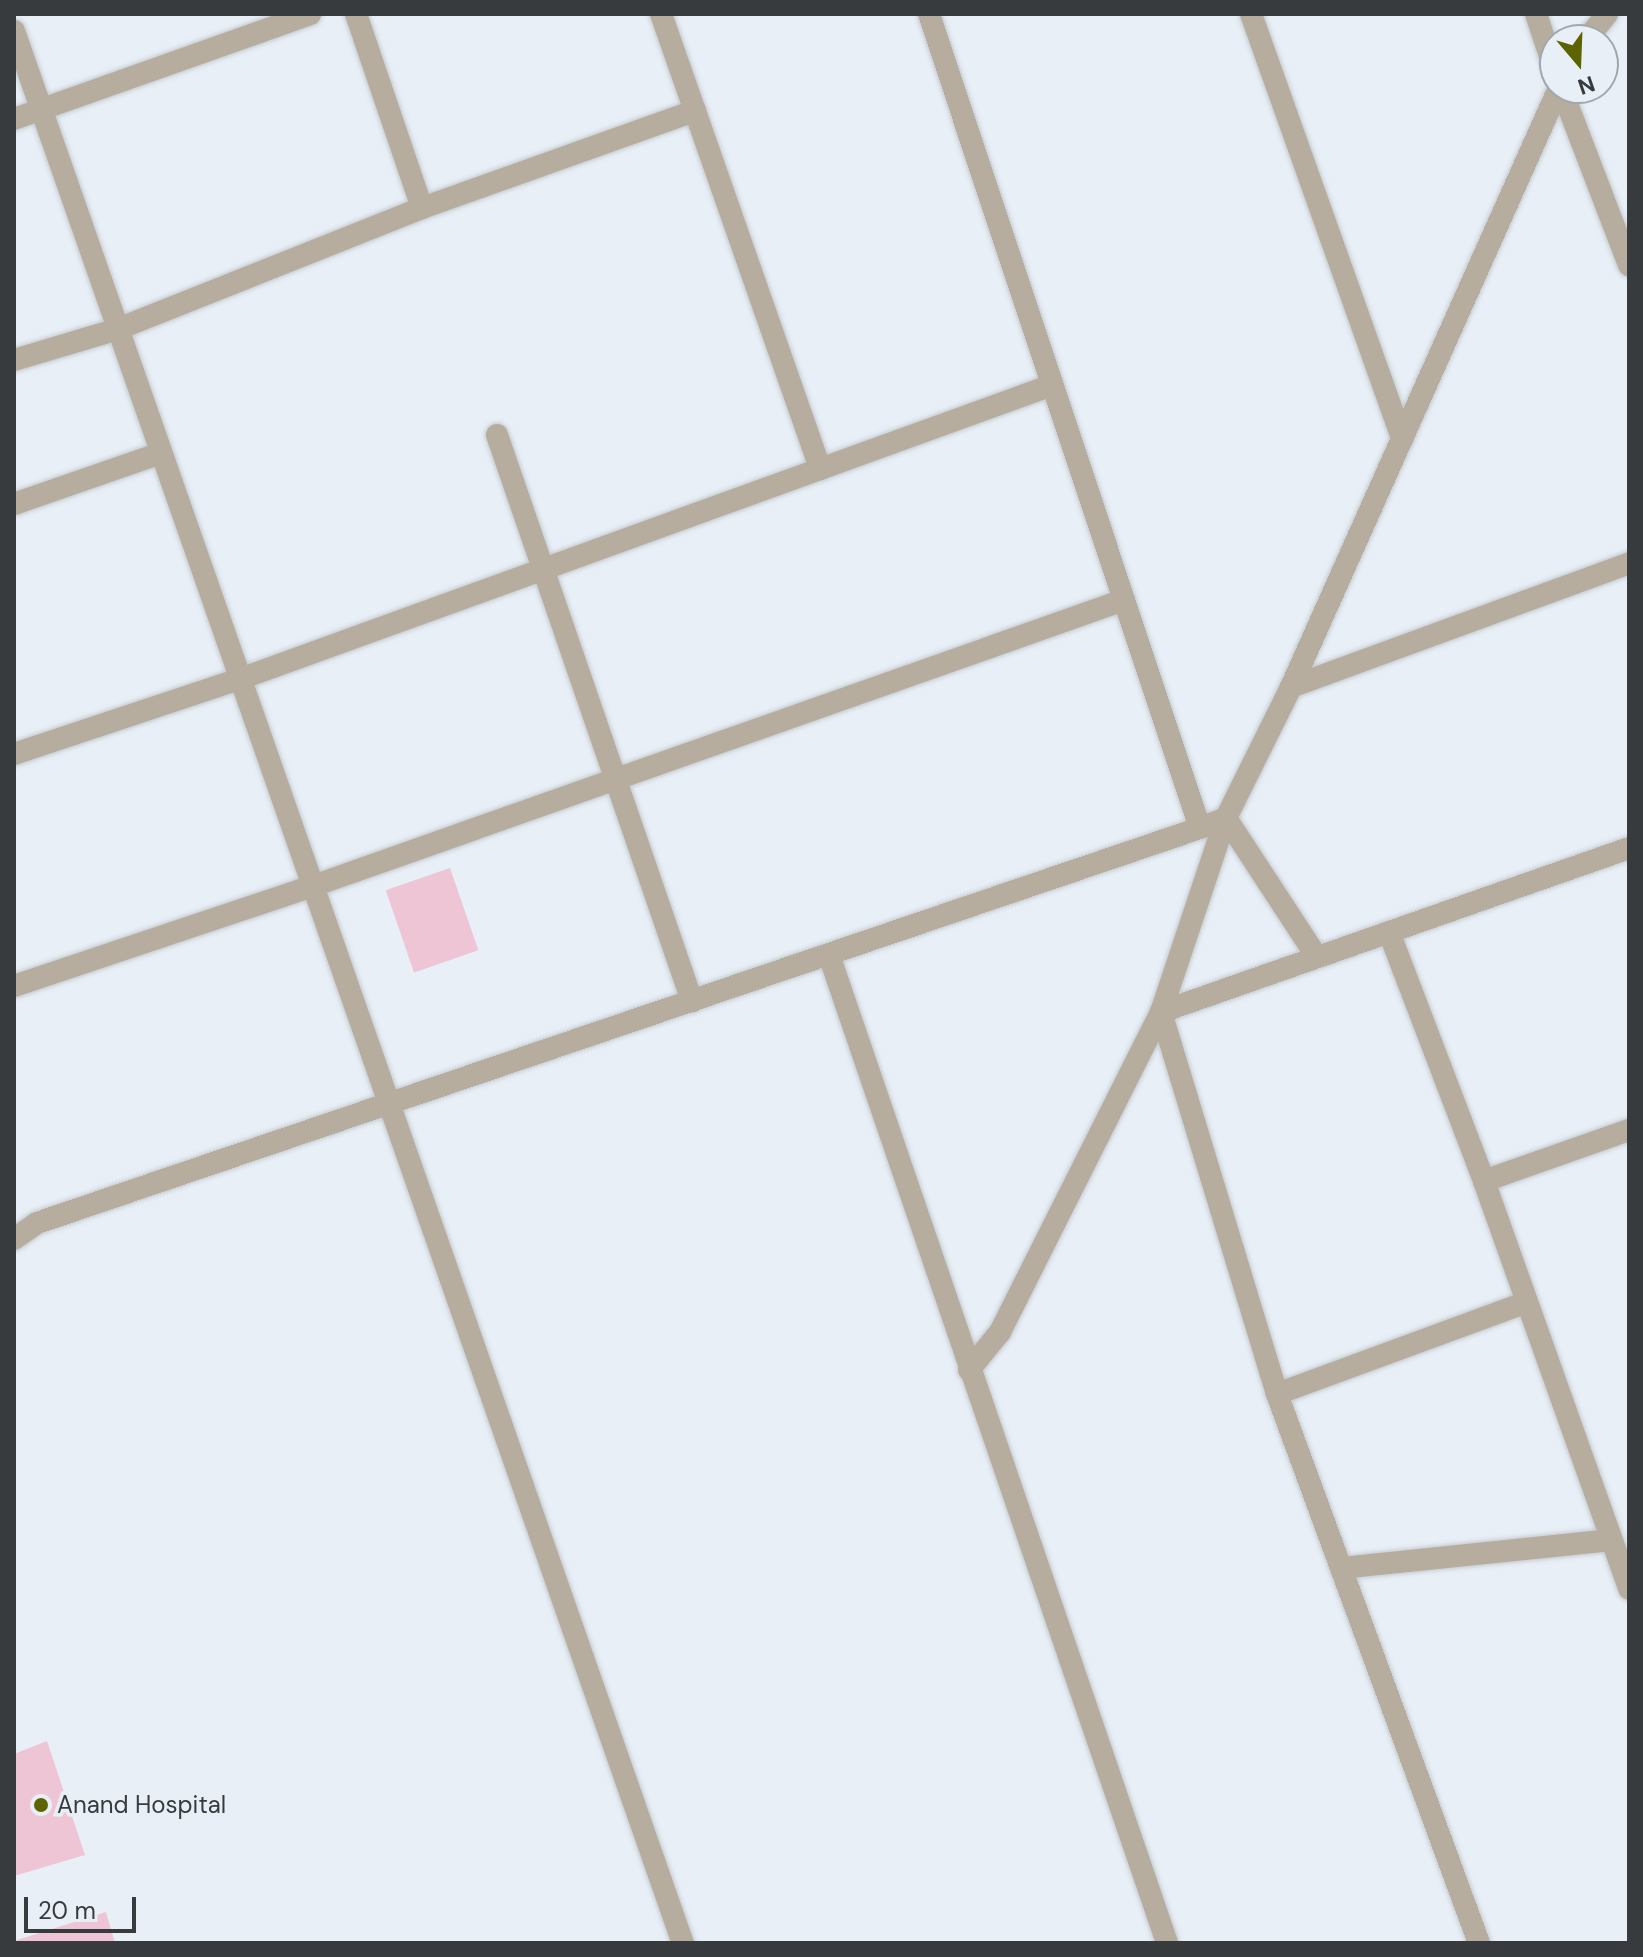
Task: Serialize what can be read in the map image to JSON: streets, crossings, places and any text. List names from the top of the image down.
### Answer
{
  "places": ["Anand Hospital"],
  "scale_bar": "20 m",
  "north": "bottom"
}
